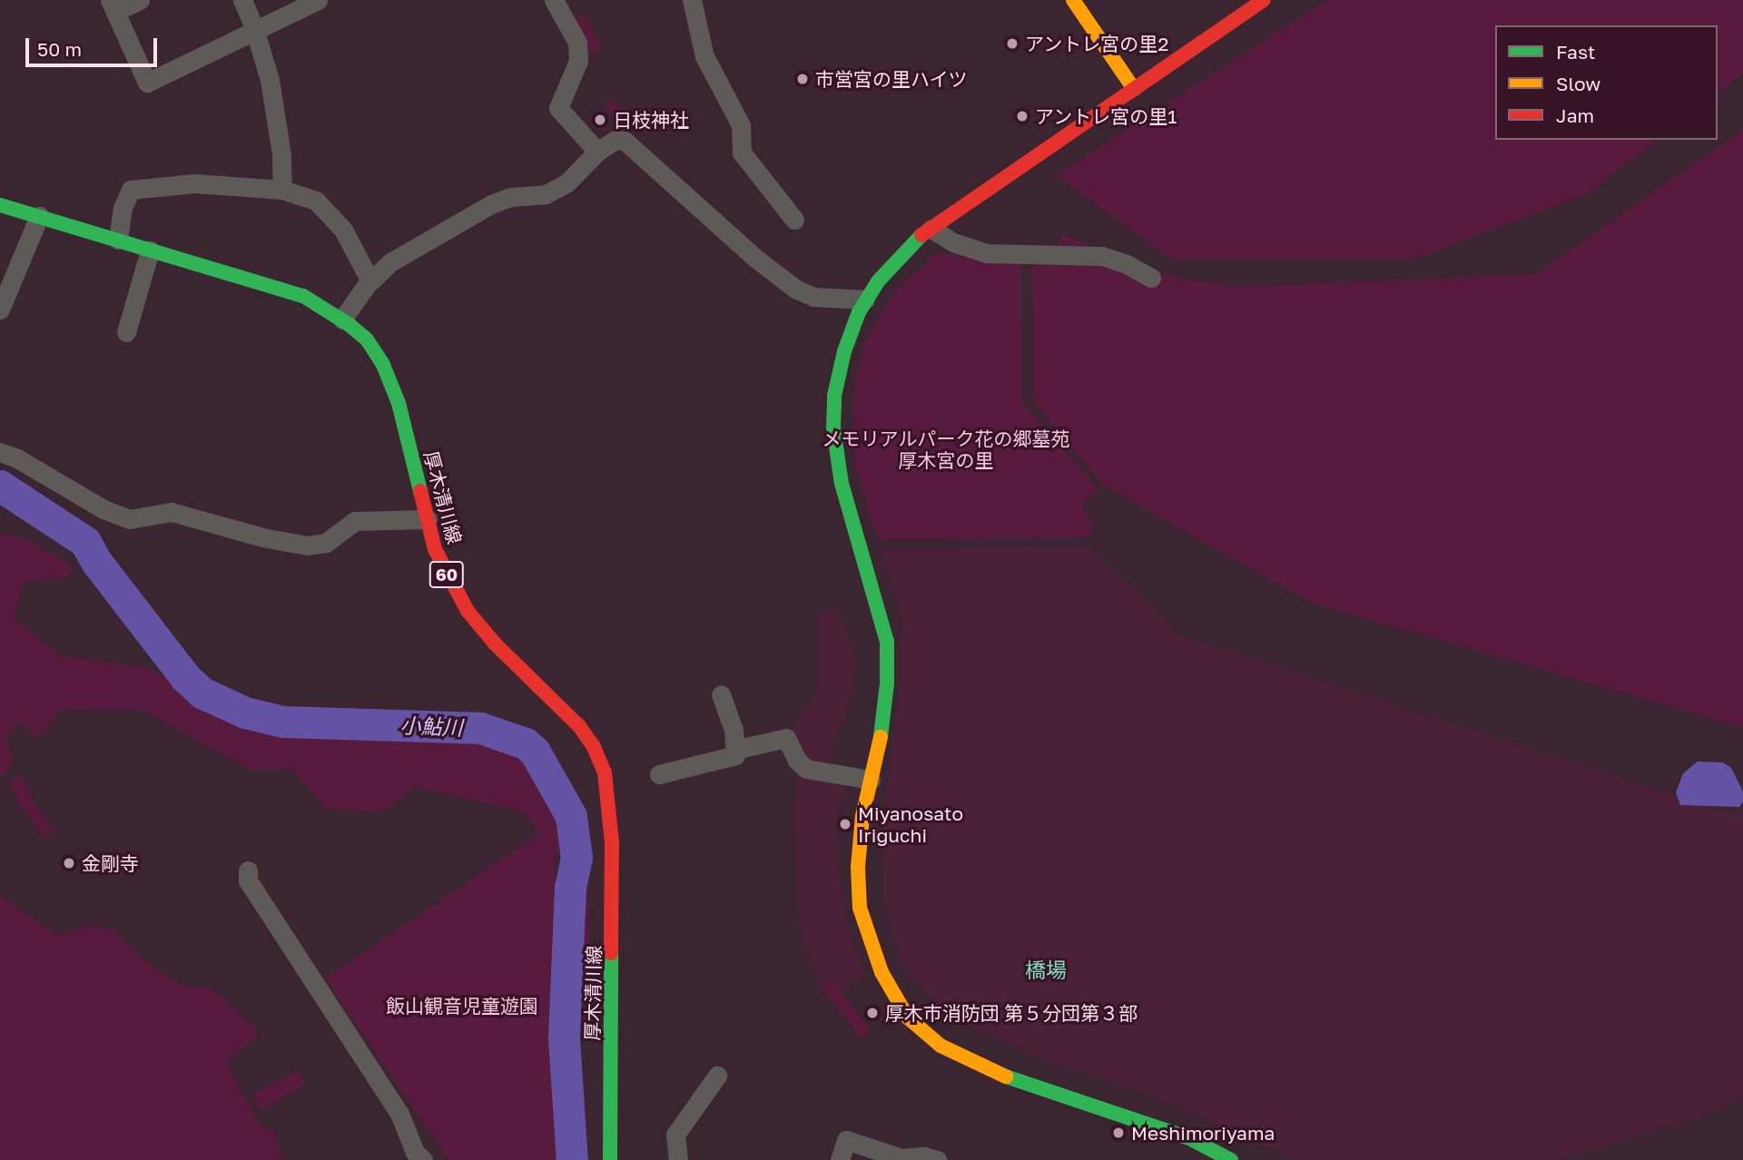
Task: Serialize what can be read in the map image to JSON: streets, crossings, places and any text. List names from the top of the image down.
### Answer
{
  "streets": {
    "street": ["厚木清川線", "60"]
  },
  "districts": ["橋場"],
  "water": ["小鮎川"],
  "parks": ["メモリアルパーク花の郷墓苑 厚木宮の里", "飯山観音児童遊園"],
  "places": [
    "アントレ宮の里2",
    "市営宮の里ハイツ",
    "アントレ宮の里1",
    "日枝神社",
    "Miyanosato Iriguchi",
    "金剛寺",
    "厚木市消防団 第５分団第３部",
    "Meshimoriyama"
  ],
  "legend": ["Fast", "Slow", "Jam"],
  "scale_bar": "50 m"
}
